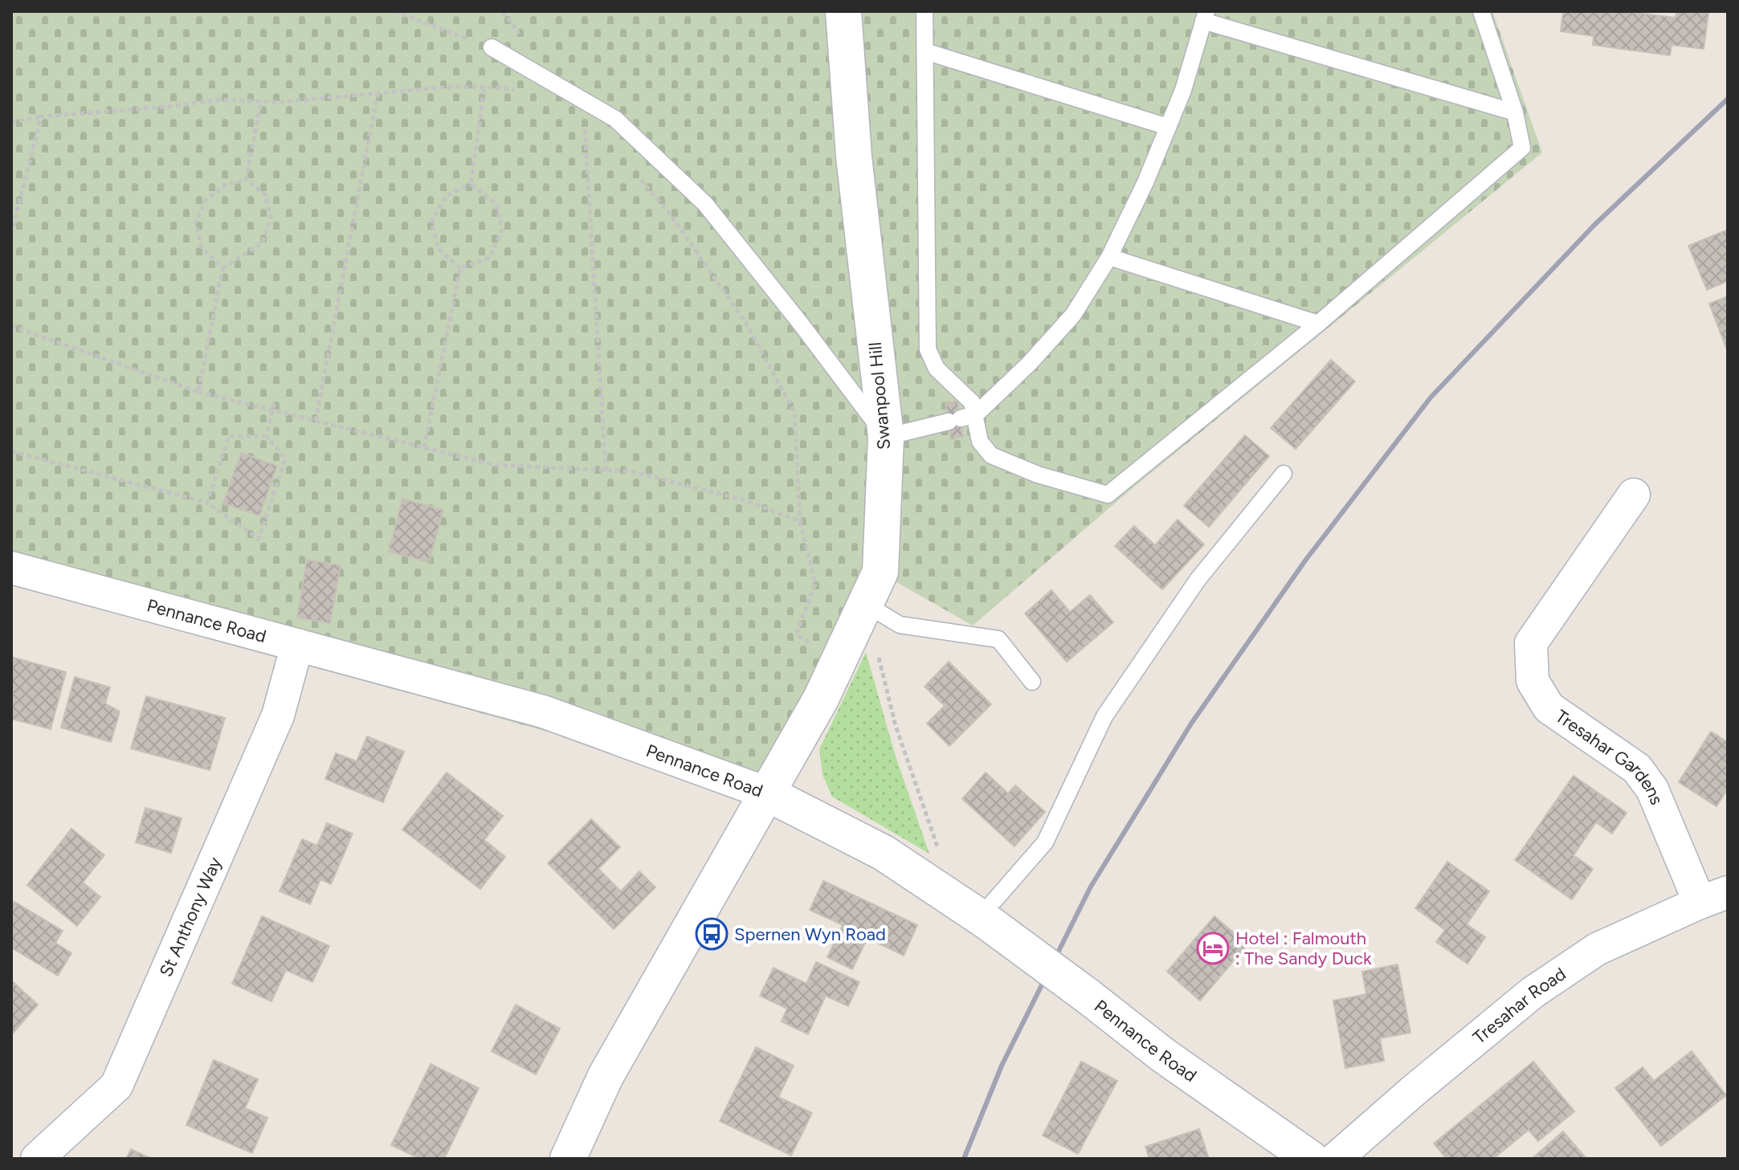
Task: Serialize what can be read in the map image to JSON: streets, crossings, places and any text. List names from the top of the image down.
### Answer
{
  "streets": {
    "street": [
      "Swanpool Hill",
      "Pennance Road",
      "Tresahar Gardens",
      "St Anthony Way",
      "Tresahar Road"
    ]
  },
  "crossings": [
    ["Swanpool Hill", "Pennance Road"],
    ["Pennance Road", "St Anthony Way"],
    ["Tresahar Gardens", "Tresahar Road"]
  ],
  "places": {
    "bus stop": ["Spernen Wyn Road"],
    "hotel": ["Hotel : Falmouth : The Sandy Duck"]
  }
}
